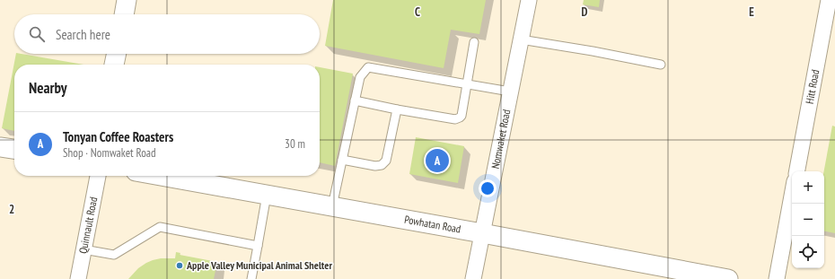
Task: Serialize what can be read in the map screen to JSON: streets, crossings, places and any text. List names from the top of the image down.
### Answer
{
  "streets": {
    "street": [
      "Hitt Road",
      "Nomwaket Road",
      "Powhatan Road",
      "Quinnault Road"
    ]
  },
  "crossings": [
    ["Nomwaket Road", "Powhatan Road"]
  ],
  "places": ["Apple Valley Municipal Animal Shelter"],
  "page": {
    "search": "Search here",
    "heading": "Nearby",
    "list": [
      {
        "mark": "A",
        "name": "Tonyan Coffee Roasters",
        "note": "Shop · Nomwaket Road",
        "value": "30 m"
      }
    ],
    "pins": "A",
    "map_buttons": ["+", "−"]
  },
  "grid": {
    "columns": ["C", "D", "E"],
    "rows": ["2"]
  }
}
